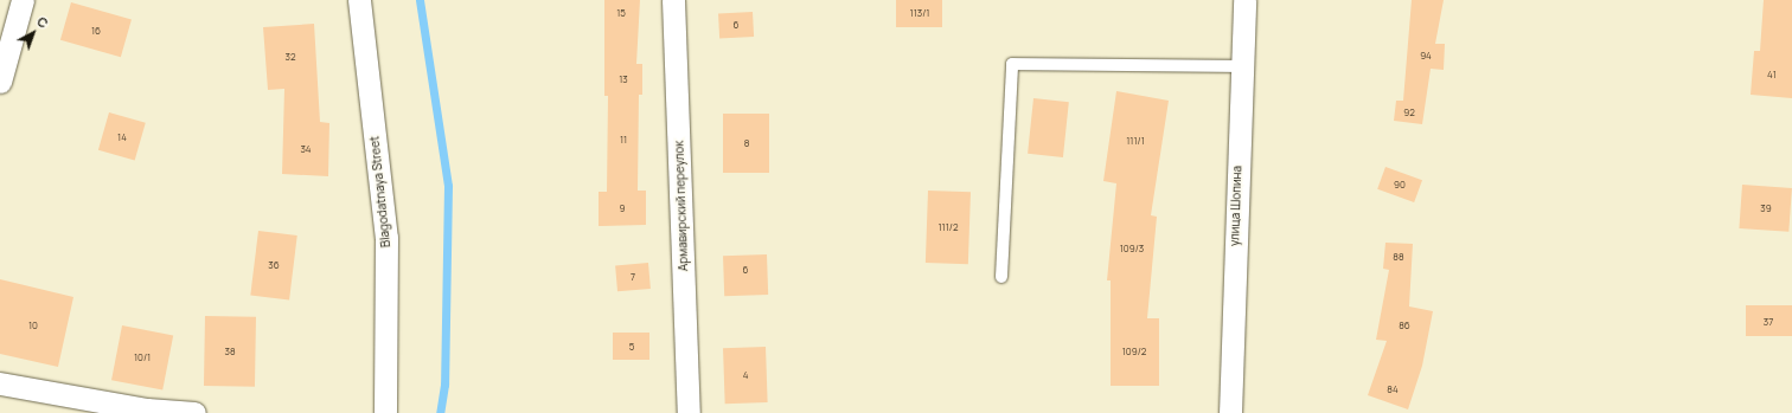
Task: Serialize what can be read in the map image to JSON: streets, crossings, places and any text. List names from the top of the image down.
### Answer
{
  "streets": {
    "street": ["Blagodatnaya Street", "Армавирский переулок", "улица Шопина"]
  },
  "house_numbers": [
    "15",
    "113/1",
    "6",
    "16",
    "94",
    "32",
    "41",
    "13",
    "92",
    "14",
    "11",
    "111/1",
    "8",
    "34",
    "90",
    "9",
    "39",
    "111/2",
    "109/3",
    "88",
    "36",
    "6",
    "7",
    "37",
    "10",
    "86",
    "5",
    "38",
    "109/2",
    "10/1",
    "4",
    "84"
  ],
  "north": "top right"
}
